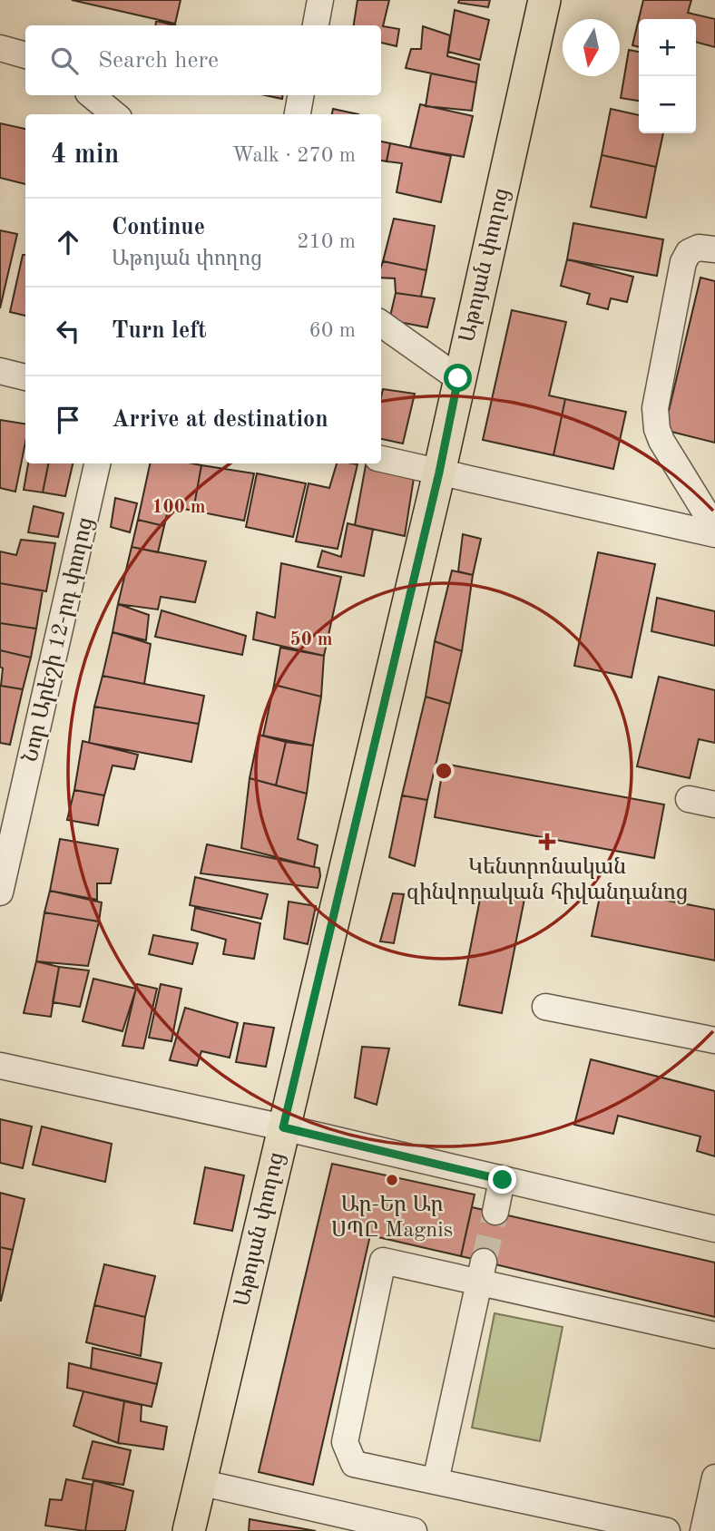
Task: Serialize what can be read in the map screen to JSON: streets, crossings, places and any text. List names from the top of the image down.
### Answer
{
  "streets": {
    "main road": ["Աթոյան փողոց"],
    "street": ["Նոր Արեշի 12-րդ փողոց"]
  },
  "places": {
    "health": ["Կենտրոնական զինվորական հիվանդանոց"],
    "other": ["Ար-Եր Ար ՍՊԸ Magnis"]
  },
  "north": "bottom",
  "page": {
    "map_buttons": ["+", "−"],
    "search": "Search here",
    "heading": ["4 min", "Walk · 270 m"],
    "list": [
      ["Continue", "Աթոյան փողոց", "210 m"],
      ["Turn left", "60 m"],
      "Arrive at destination"
    ]
  },
  "rings": ["100 m", "50 m"]
}
